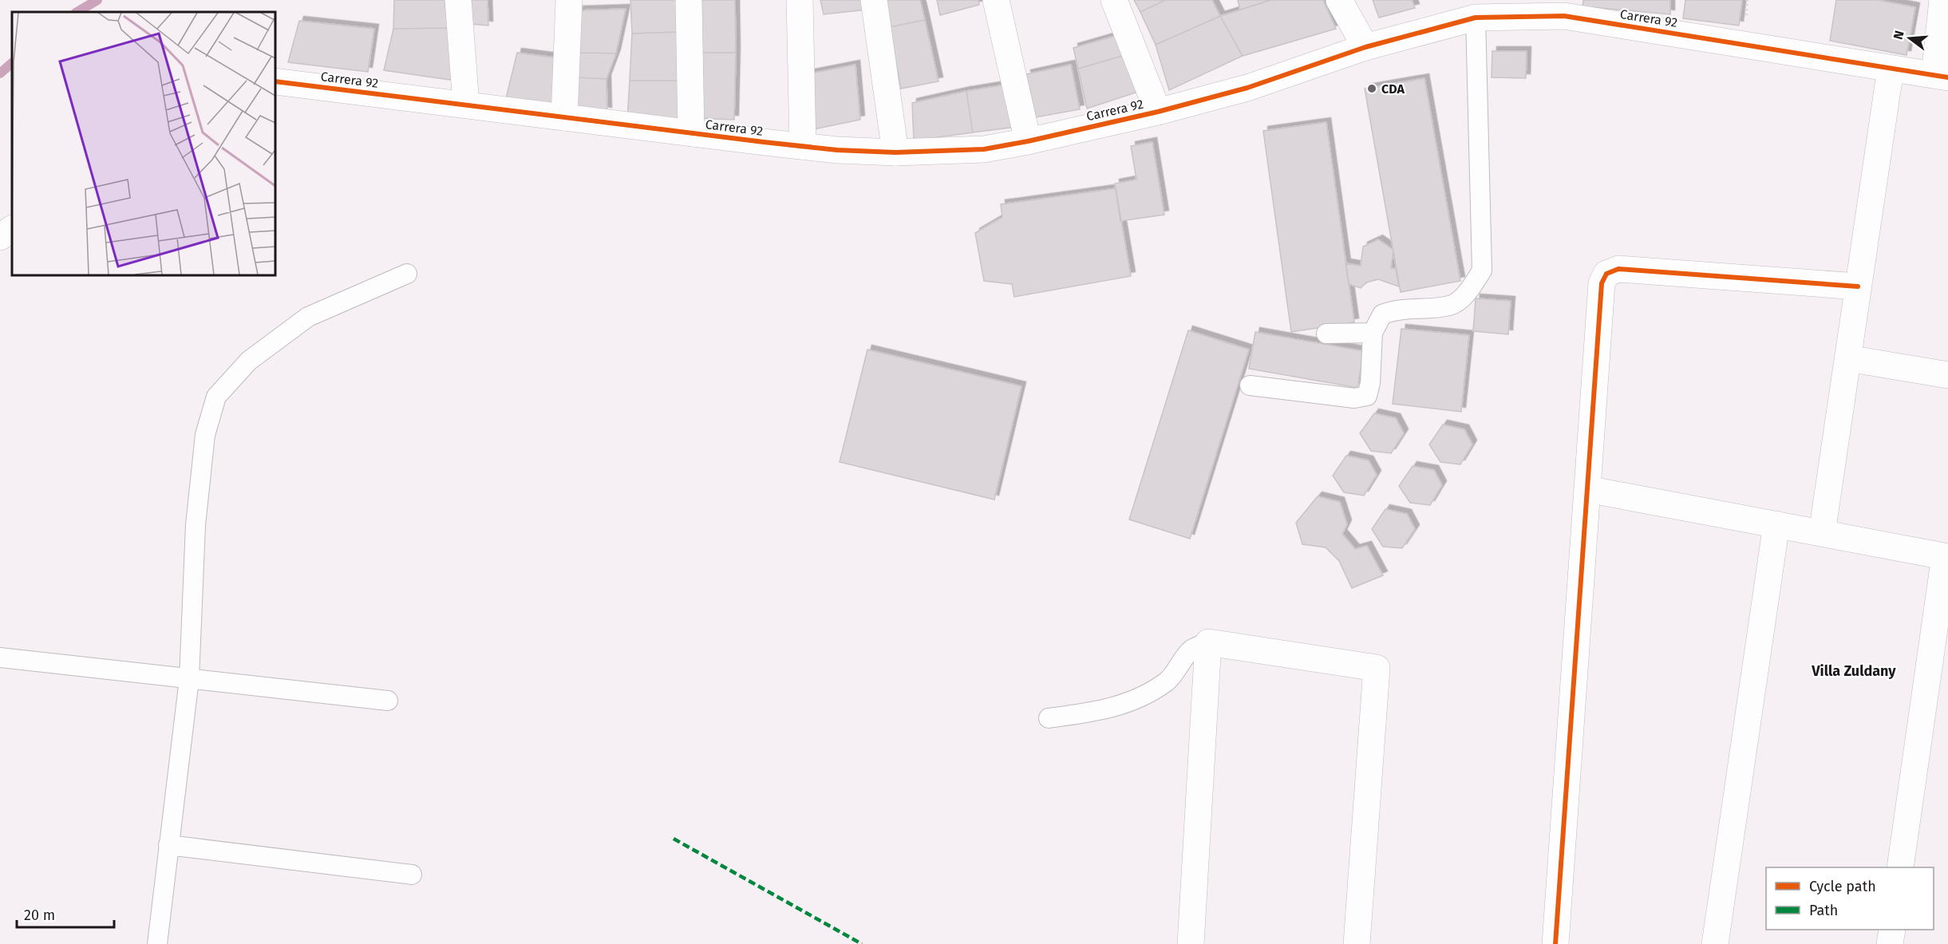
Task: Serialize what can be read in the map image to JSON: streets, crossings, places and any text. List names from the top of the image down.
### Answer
{
  "streets": {
    "street": ["Carrera 92"]
  },
  "districts": ["Villa Zuldany"],
  "places": ["CDA"],
  "legend": ["Cycle path", "Path"],
  "scale_bar": "20 m",
  "north": "left"
}
